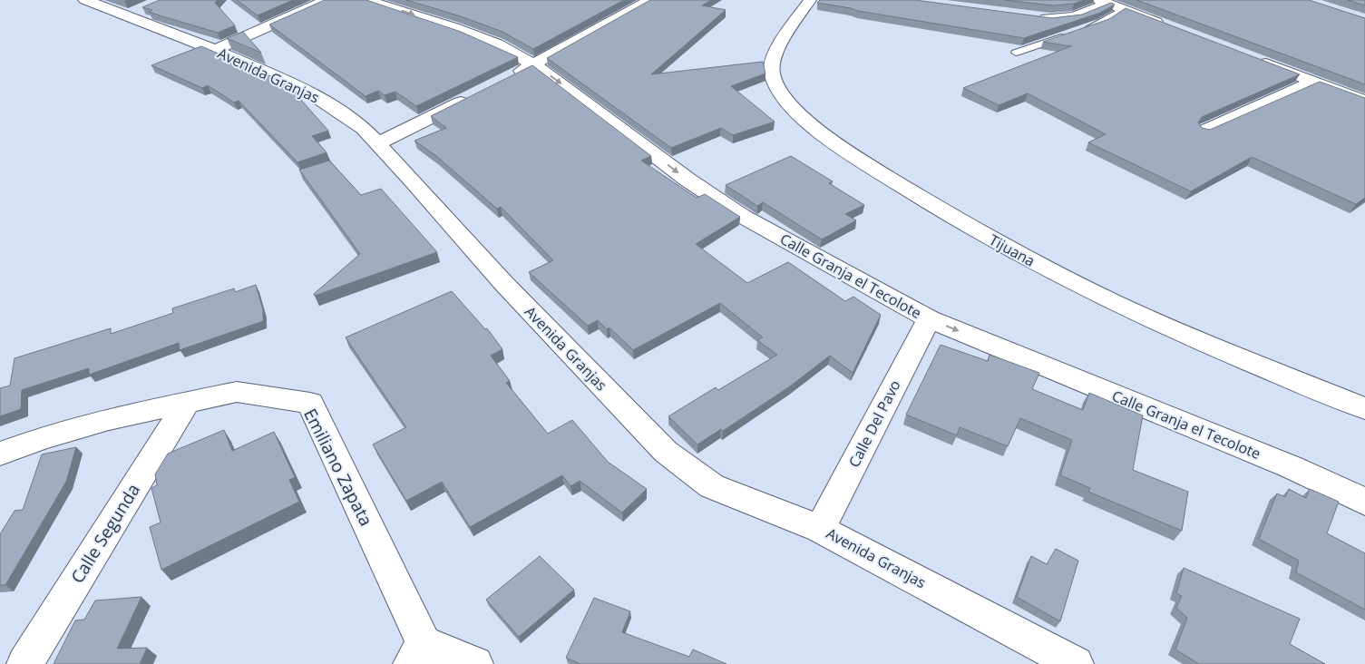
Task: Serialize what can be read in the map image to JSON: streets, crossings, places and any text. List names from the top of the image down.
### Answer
{
  "streets": {
    "street": [
      "Avenida Granjas",
      "Tijuana",
      "Calle Granja el Tecolote",
      "Calle Del Pavo",
      "Emiliano Zapata",
      "Calle Segunda"
    ]
  },
  "crossings": [
    ["Avenida Granjas", "Calle Del Pavo"],
    ["Calle Granja el Tecolote", "Calle Del Pavo"],
    ["Emiliano Zapata", "Calle Segunda"]
  ],
  "one_way": ["Calle Granja el Tecolote"]
}
